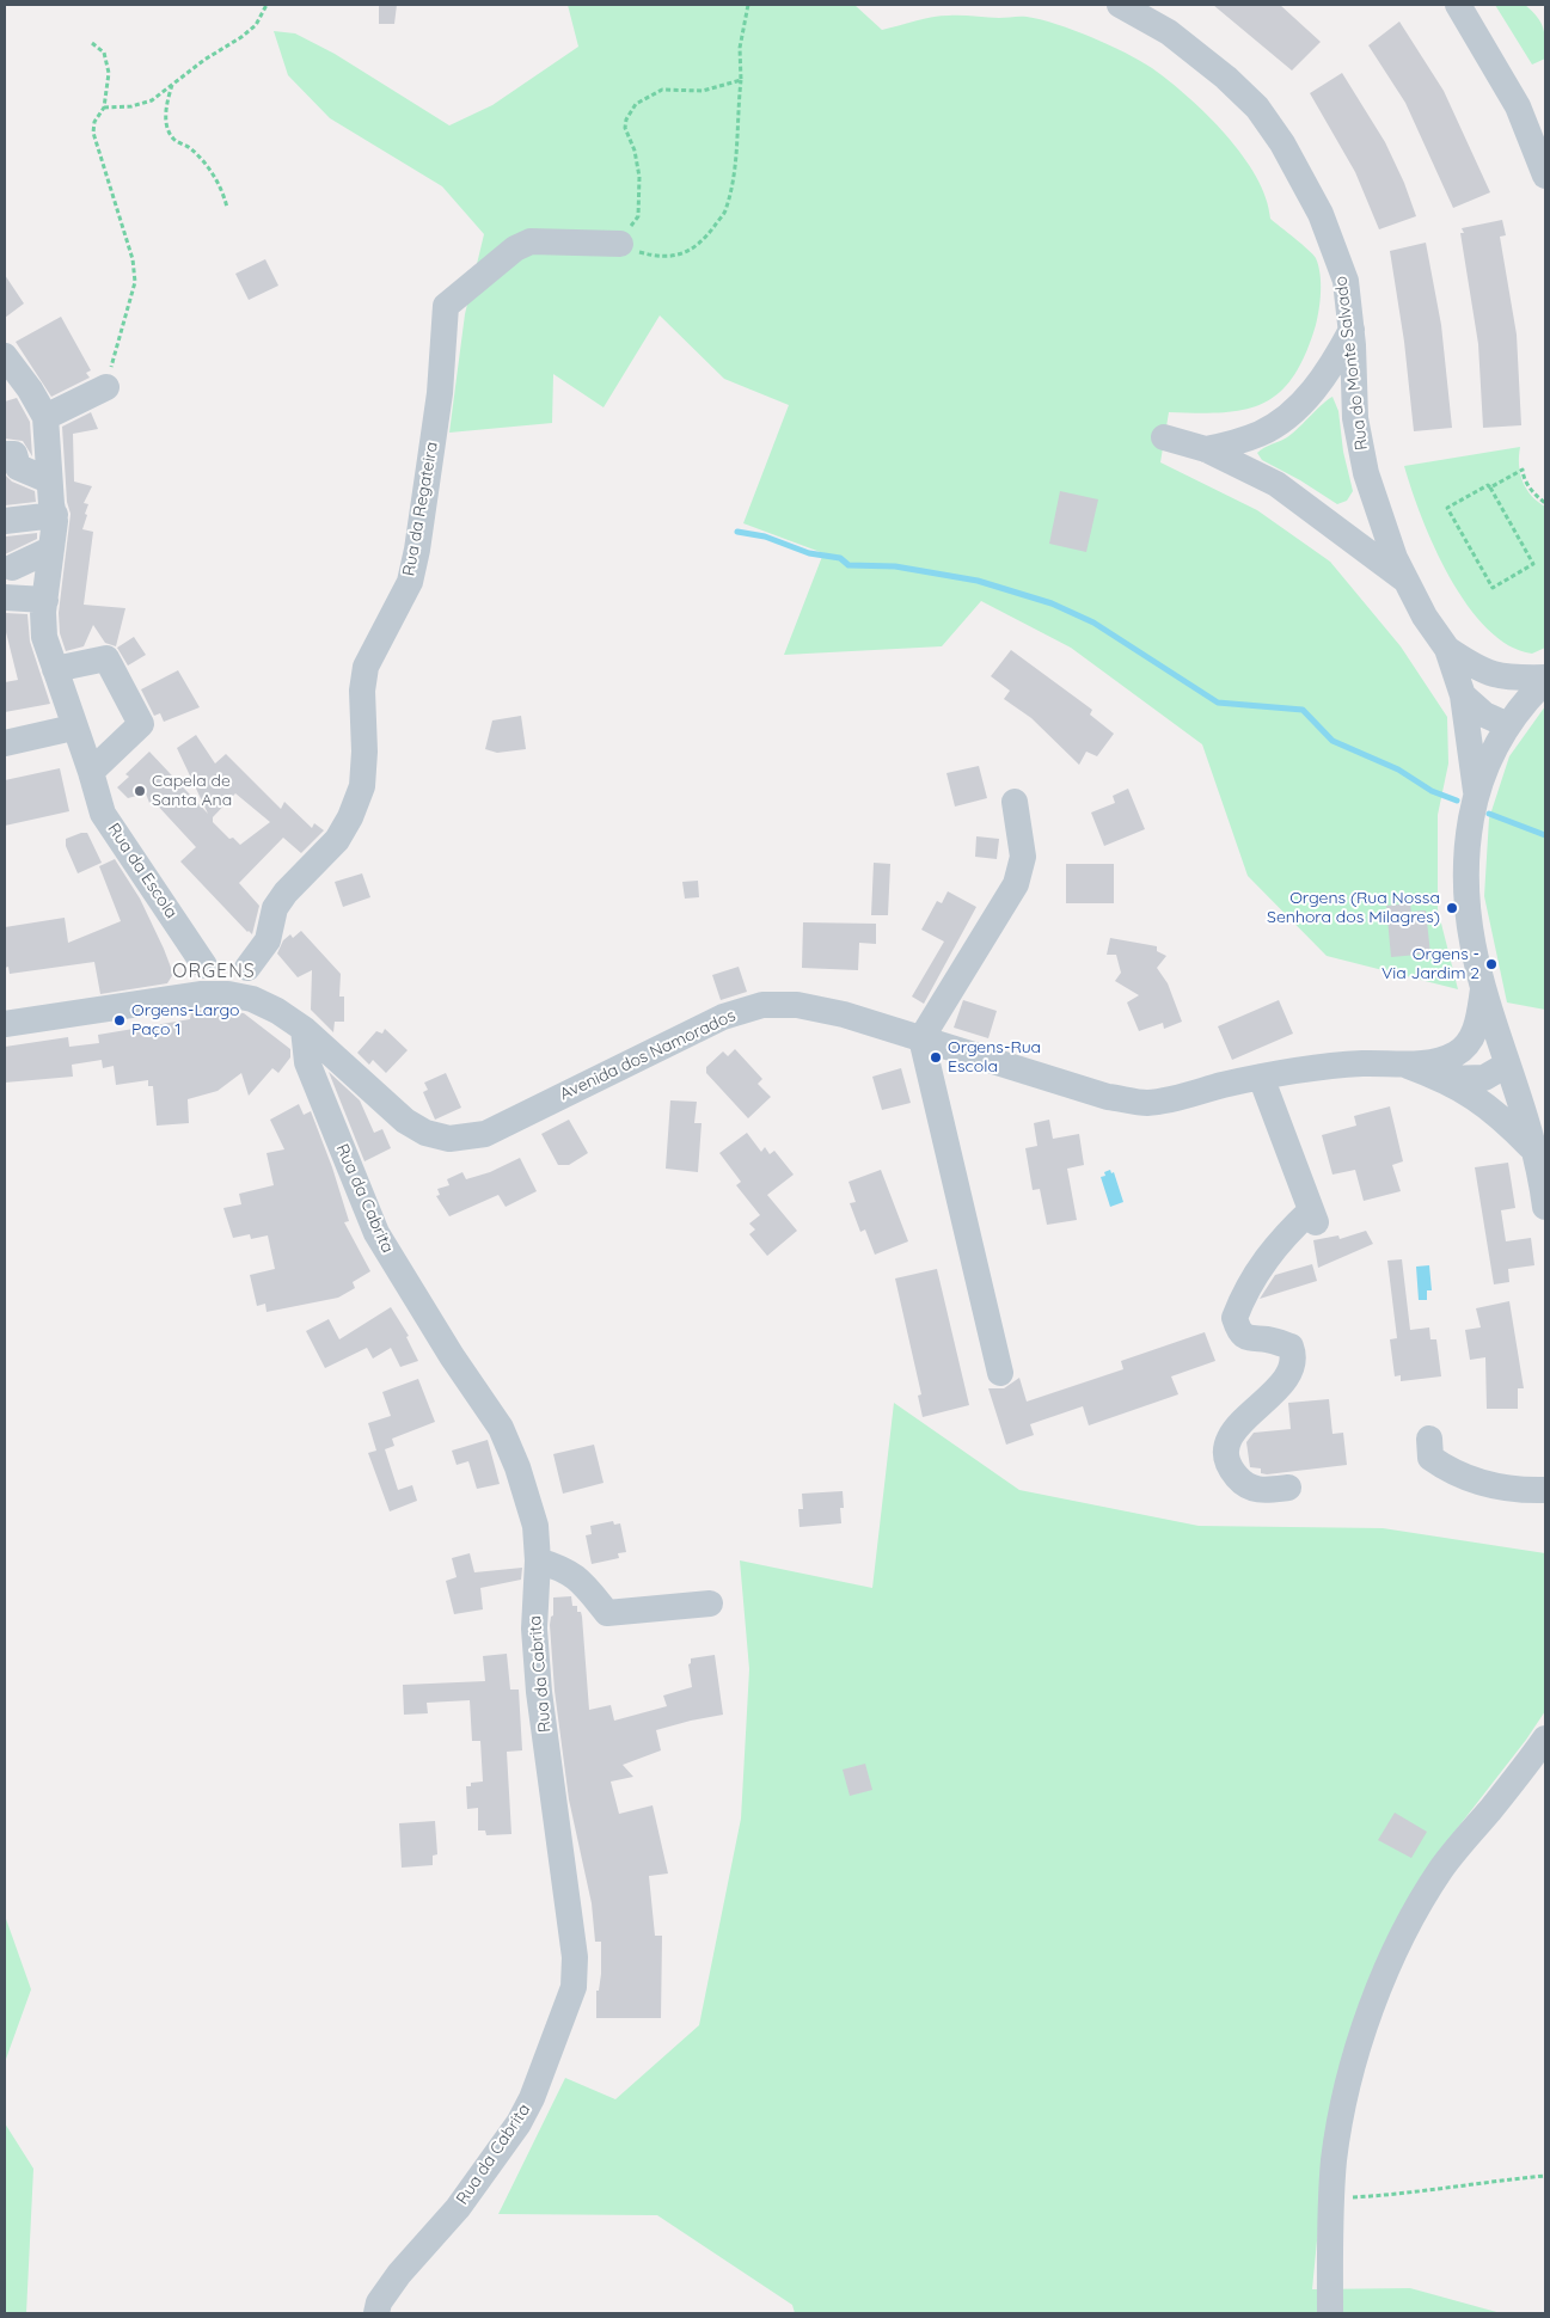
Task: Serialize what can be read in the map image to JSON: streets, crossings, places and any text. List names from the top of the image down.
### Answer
{
  "streets": {
    "street": [
      "Rua do Monte Salvado",
      "Rua da Regateira",
      "Rua da Escola",
      "Avenida dos Namorados",
      "Rua da Cabrita"
    ]
  },
  "crossings": [
    ["Avenida dos Namorados", "Rua da Cabrita"]
  ],
  "districts": ["ORGENS"],
  "places": [
    "Capela de Santa Ana",
    "Orgens (Rua Nossa Senhora dos Milagres)",
    "Orgens - Via Jardim 2",
    "Orgens-Largo Paço 1",
    "Orgens-Rua Escola"
  ]
}
